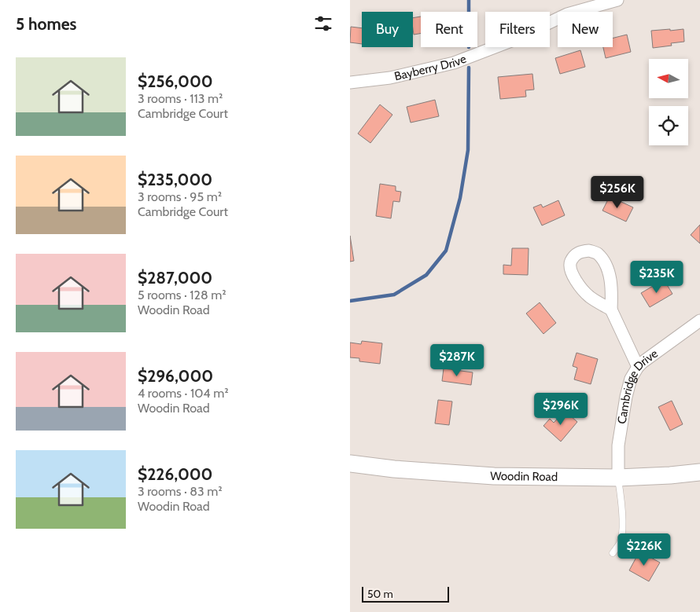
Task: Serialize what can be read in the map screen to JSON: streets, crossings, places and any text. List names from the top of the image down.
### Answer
{
  "streets": {
    "street": ["Bayberry Drive", "Cambridge Drive", "Woodin Road"]
  },
  "crossings": [
    ["Cambridge Drive", "Woodin Road"]
  ],
  "scale_bar": "50 m",
  "north": "left",
  "page": {
    "heading": "5 homes",
    "chip": [
      "Buy",
      "Rent",
      "Filters",
      "New"
    ],
    "list": [
      {
        "name": "$256,000",
        "note": "3 rooms · 113 m² · Cambridge Court"
      },
      {
        "name": "$235,000",
        "note": "3 rooms · 95 m² · Cambridge Court"
      },
      {
        "name": "$287,000",
        "note": "5 rooms · 128 m² · Woodin Road"
      },
      {
        "name": "$296,000",
        "note": "4 rooms · 104 m² · Woodin Road"
      },
      {
        "name": "$226,000",
        "note": "3 rooms · 83 m² · Woodin Road"
      }
    ],
    "price": [
      "$256K",
      "$235K",
      "$287K",
      "$296K",
      "$226K"
    ],
    "scale": "50 m"
  }
}
